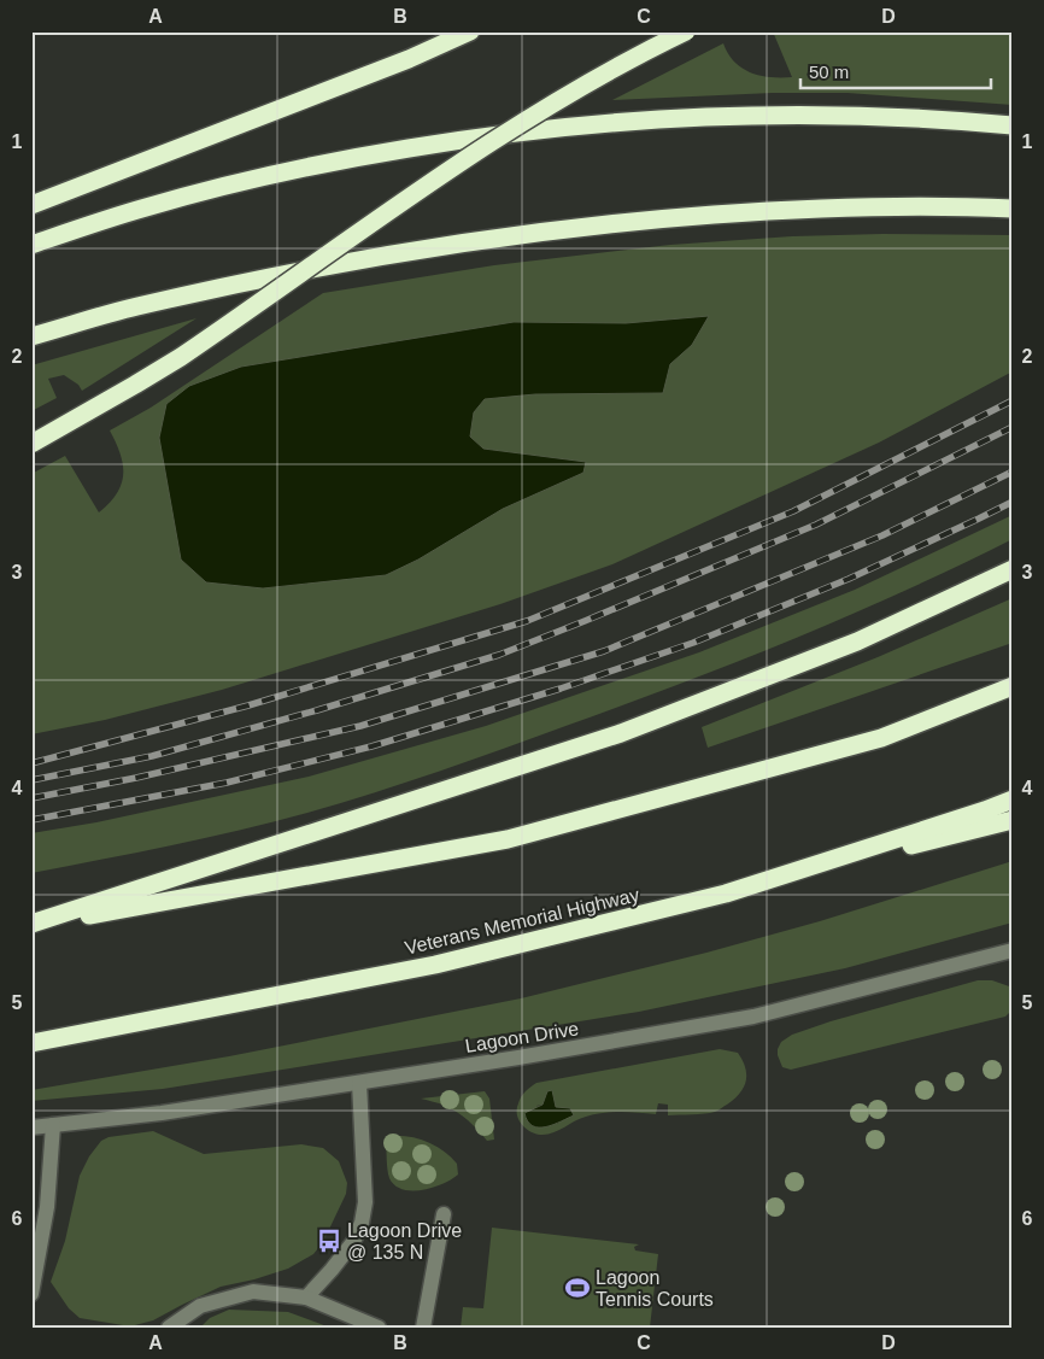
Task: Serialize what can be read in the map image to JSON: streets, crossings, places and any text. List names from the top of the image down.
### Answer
{
  "streets": {
    "highway": ["Veterans Memorial Highway"],
    "street": ["Lagoon Drive"]
  },
  "places": {
    "bus stop": ["Lagoon Drive @ 135 N"],
    "sports": ["Lagoon Tennis Courts"]
  },
  "scale_bar": "50 m",
  "grid": {
    "columns": [
      "A",
      "B",
      "C",
      "D"
    ],
    "rows": [
      "1",
      "2",
      "3",
      "4",
      "5",
      "6"
    ]
  }
}
